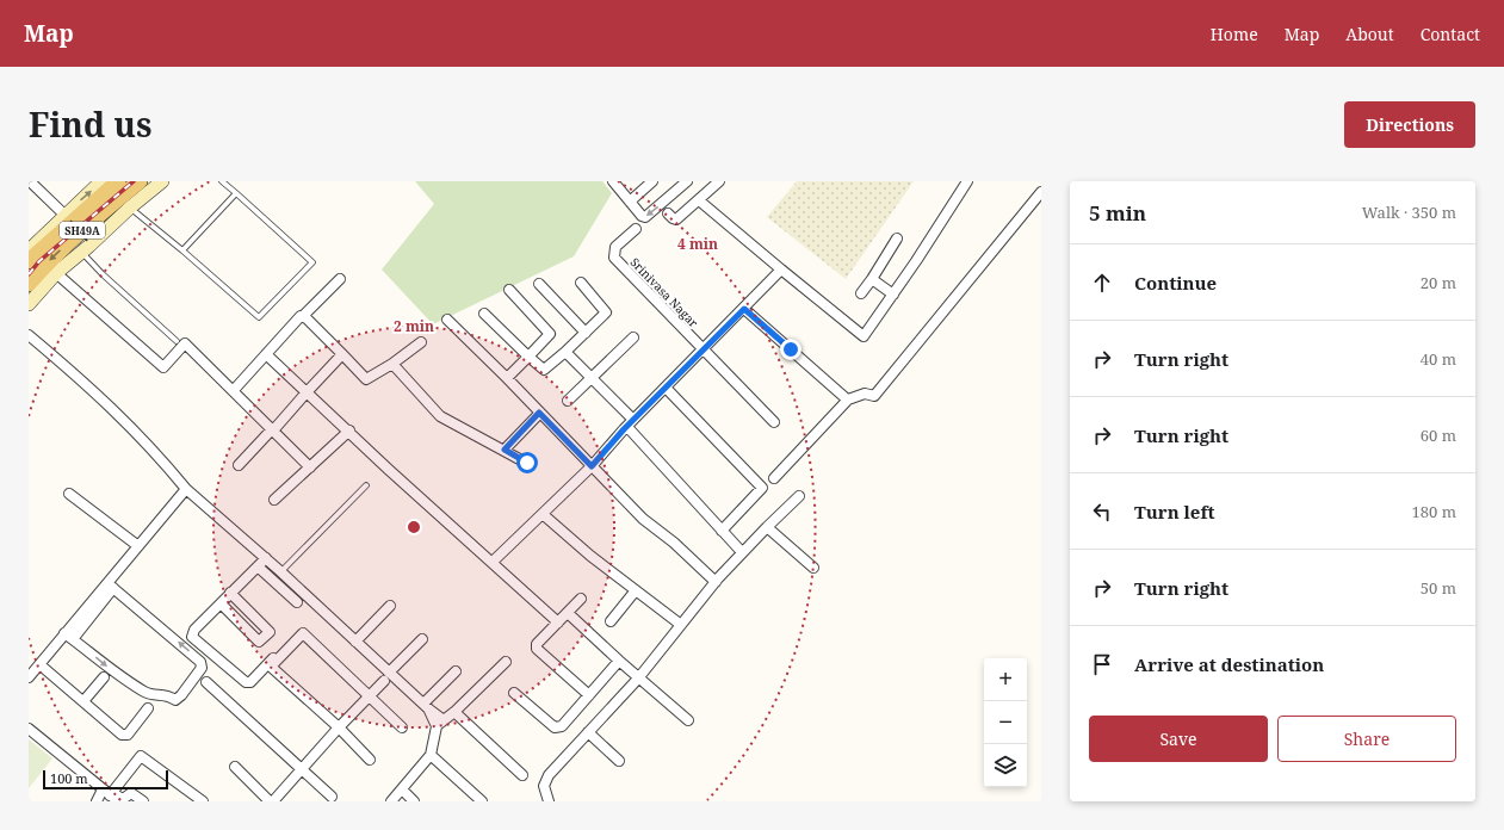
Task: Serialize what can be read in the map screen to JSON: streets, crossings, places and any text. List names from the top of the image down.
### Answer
{
  "streets": {
    "main road": ["SH49A"],
    "street": ["Srinivasa Nagar"]
  },
  "scale_bar": "100 m",
  "page": {
    "header": "Map",
    "nav": [
      "Home",
      "Map",
      "About",
      "Contact"
    ],
    "title": "Find us",
    "buttons": [
      "Directions",
      ["Save", "Share"]
    ],
    "heading": ["5 min", "Walk · 350 m"],
    "list": [
      ["Continue", "20 m"],
      ["Turn right", "40 m"],
      ["Turn right", "60 m"],
      ["Turn left", "180 m"],
      ["Turn right", "50 m"],
      "Arrive at destination"
    ],
    "map_buttons": ["+", "−"],
    "scale": "100 m"
  },
  "rings": ["4 min", "2 min"]
}
